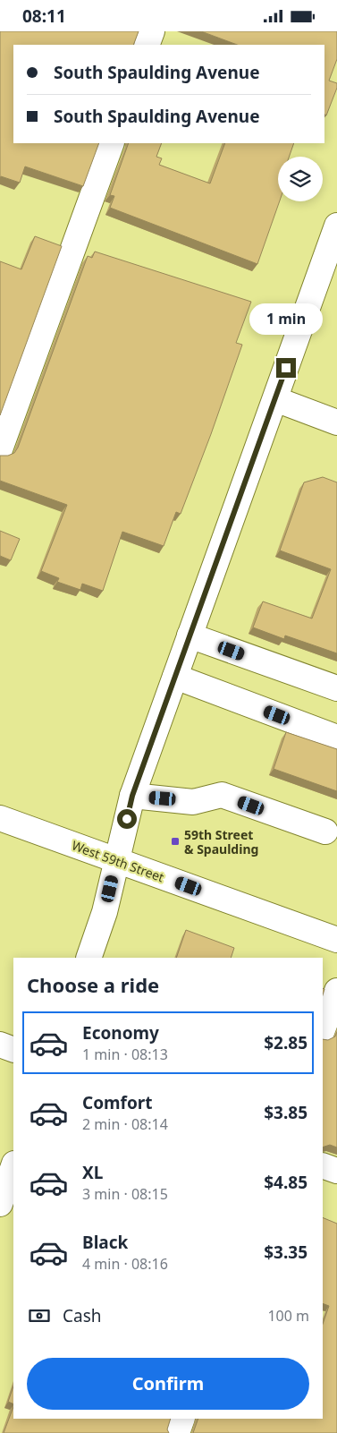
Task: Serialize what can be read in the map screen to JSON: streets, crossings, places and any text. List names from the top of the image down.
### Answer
{
  "streets": {
    "street": ["West 59th Street"]
  },
  "places": {
    "transit": ["59th Street & Spaulding"]
  },
  "page": {
    "status": "08:11",
    "banner": ["South Spaulding Avenue", "South Spaulding Avenue"],
    "bubble": "1 min",
    "heading": "Choose a ride",
    "list": [
      {
        "name": "Economy",
        "note": "1 min · 08:13",
        "value": "$2.85"
      },
      {
        "name": "Comfort",
        "note": "2 min · 08:14",
        "value": "$3.85"
      },
      {
        "name": "XL",
        "note": "3 min · 08:15",
        "value": "$4.85"
      },
      {
        "name": "Black",
        "note": "4 min · 08:16",
        "value": "$3.35"
      }
    ],
    "pay": ["Cash", "100 m"],
    "buttons": "Confirm"
  }
}
